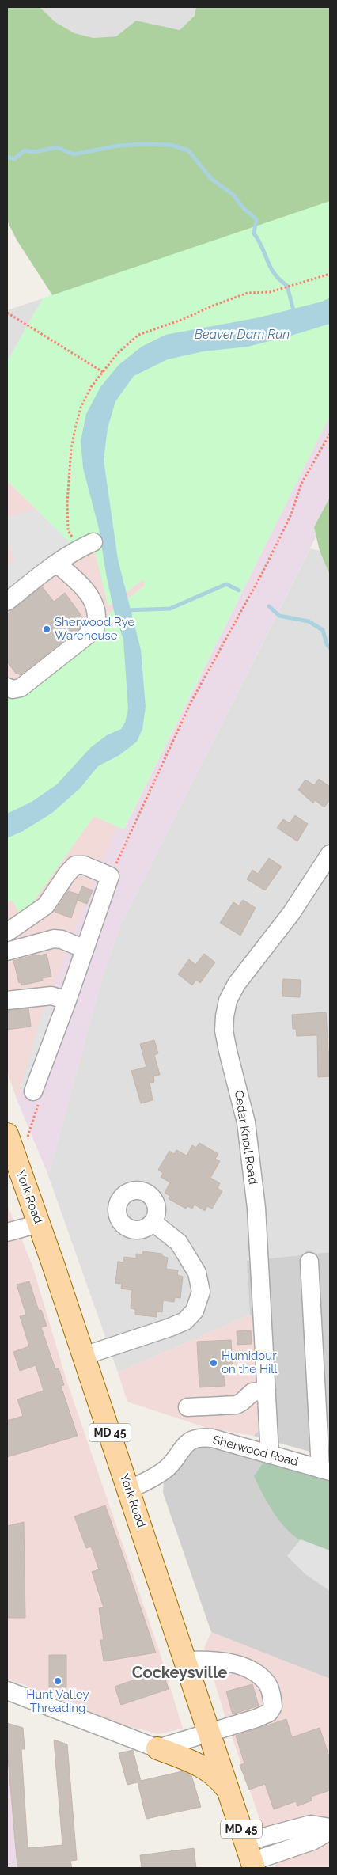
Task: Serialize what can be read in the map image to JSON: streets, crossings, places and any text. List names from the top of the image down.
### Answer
{
  "streets": {
    "main road": ["York Road", "MD 45"],
    "street": ["Cedar Knoll Road", "Sherwood Road"]
  },
  "crossings": [
    ["Cedar Knoll Road", "Sherwood Road"],
    ["York Road", "Sherwood Road"]
  ],
  "districts": ["Cockeysville"],
  "water": ["Beaver Dam Run"],
  "places": ["Sherwood Rye Warehouse", "Humidour on the Hill", "Hunt Valley Threading"]
}
